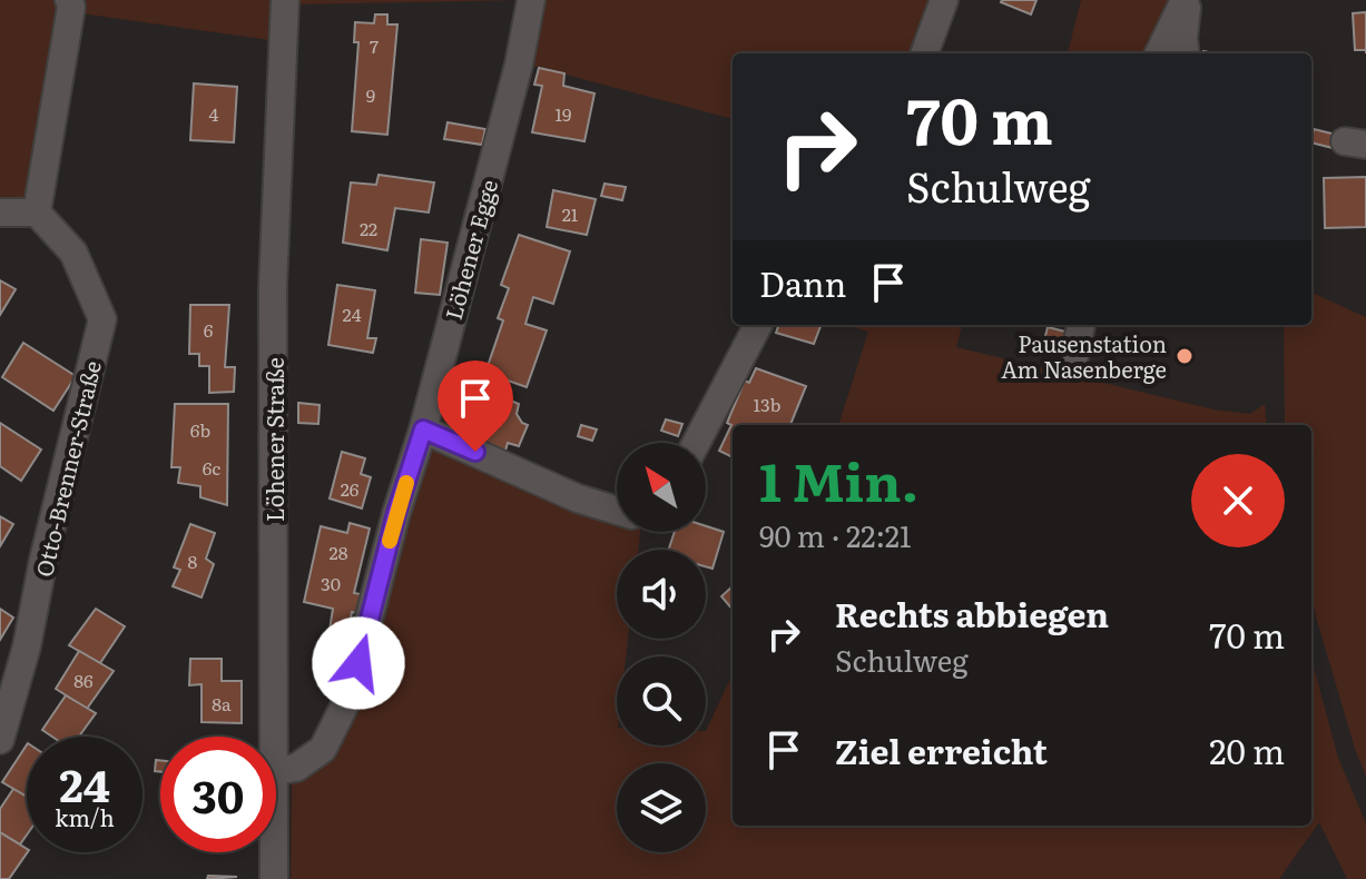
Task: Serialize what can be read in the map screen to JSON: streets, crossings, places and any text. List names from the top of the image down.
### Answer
{
  "streets": {
    "street": ["Löhener Egge", "Löhener Straße", "Otto-Brenner-Straße"]
  },
  "places": ["Pausenstation Am Nasenberge"],
  "house_numbers": [
    "7",
    "9",
    "4",
    "19",
    "21",
    "22",
    "24",
    "6",
    "13b",
    "6b",
    "6c",
    "26",
    "28",
    "8",
    "30",
    "86",
    "8a"
  ],
  "north": "top left",
  "page": {
    "turn": ["70 m", "Schulweg"],
    "then": "Dann",
    "heading": ["1 Min.", "90 m · 22:21"],
    "list": [
      {
        "name": "Rechts abbiegen",
        "note": "Schulweg",
        "value": "70 m"
      },
      {
        "name": "Ziel erreicht",
        "value": "20 m"
      }
    ],
    "speed": "24 km/h",
    "limit": "30"
  }
}
